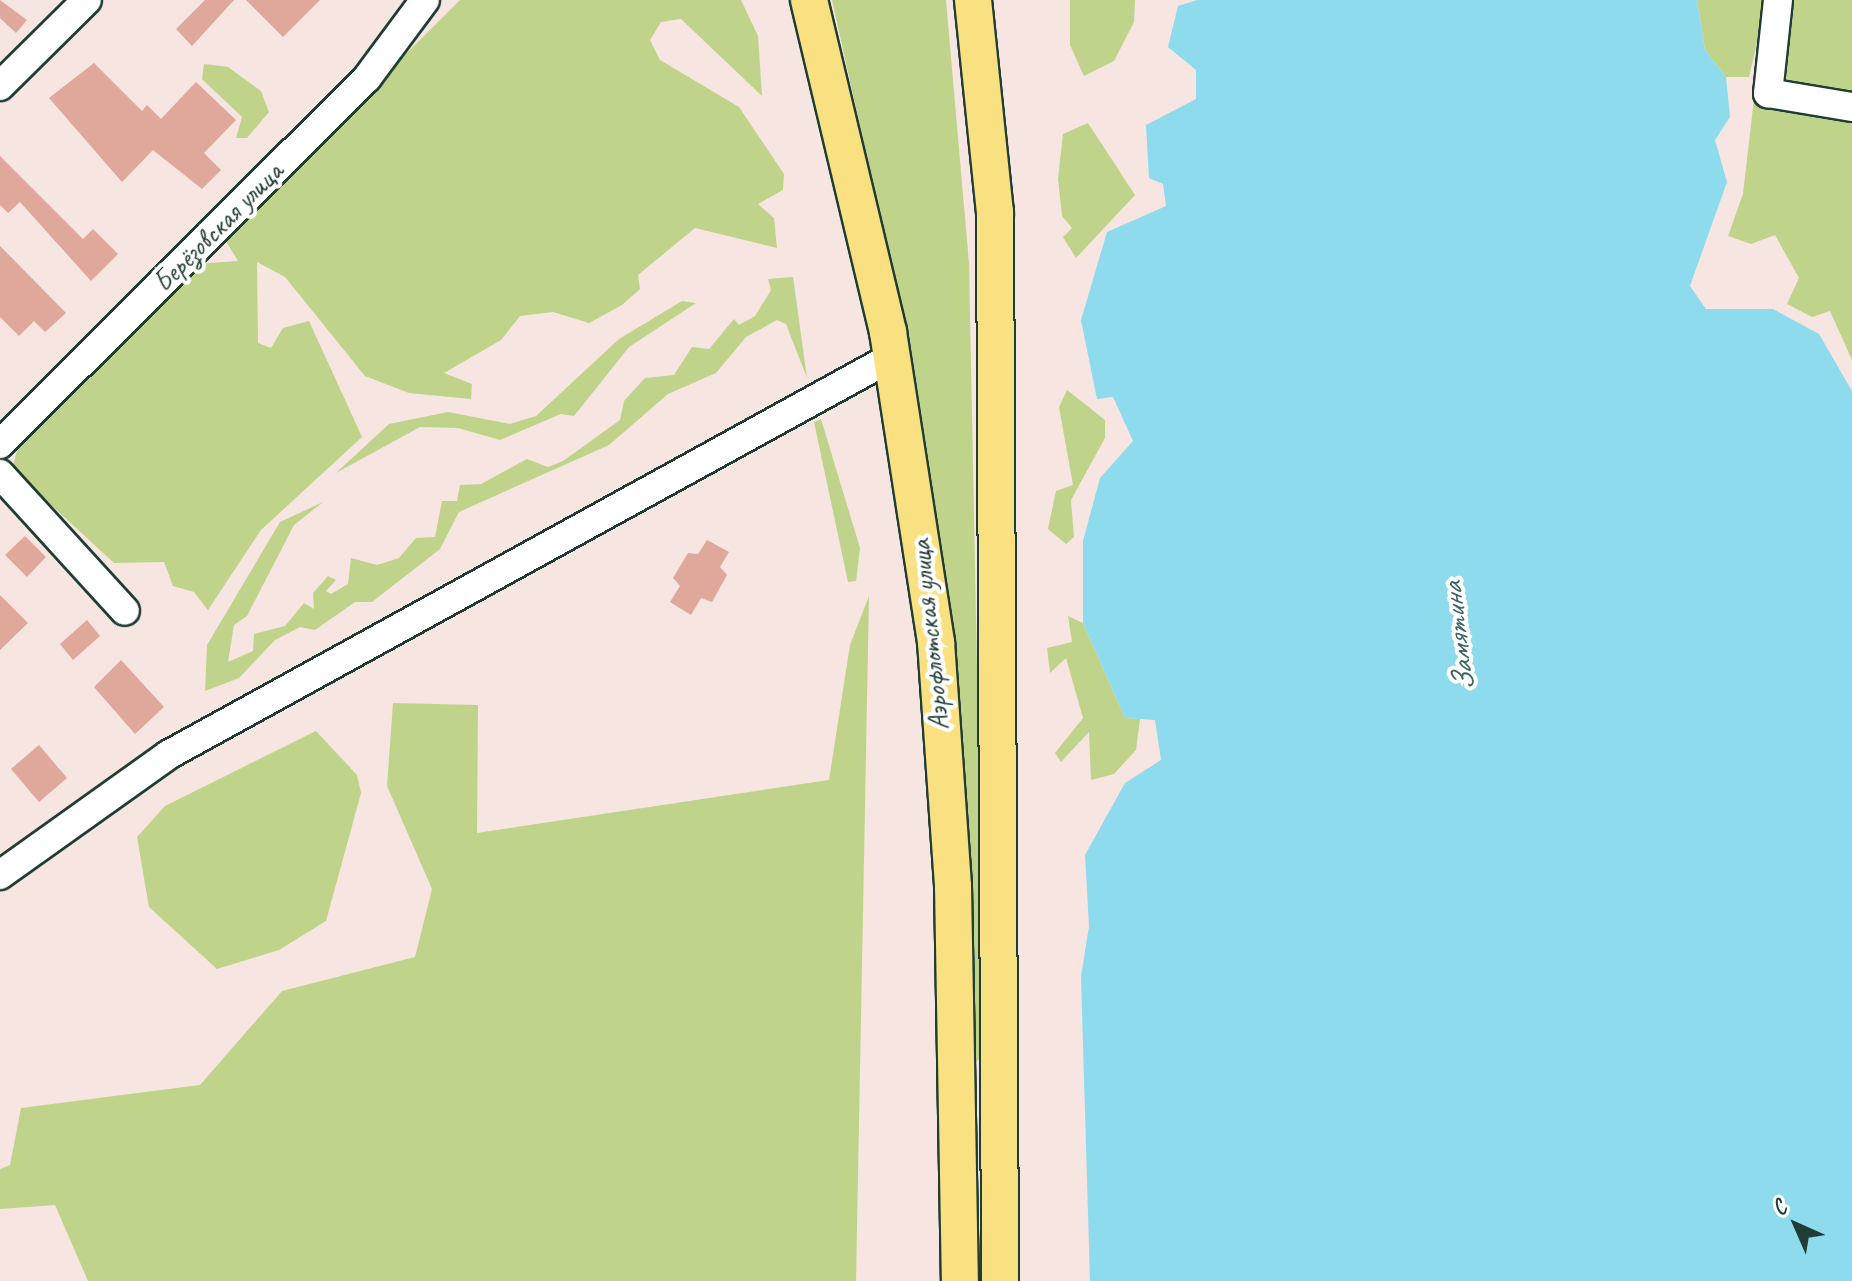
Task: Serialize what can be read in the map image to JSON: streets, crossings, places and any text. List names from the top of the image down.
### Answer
{
  "streets": {
    "main road": ["Аэрофлотская улица"],
    "street": ["Берёзовская улица"]
  },
  "water": ["Замятина"],
  "north": "top left"
}
